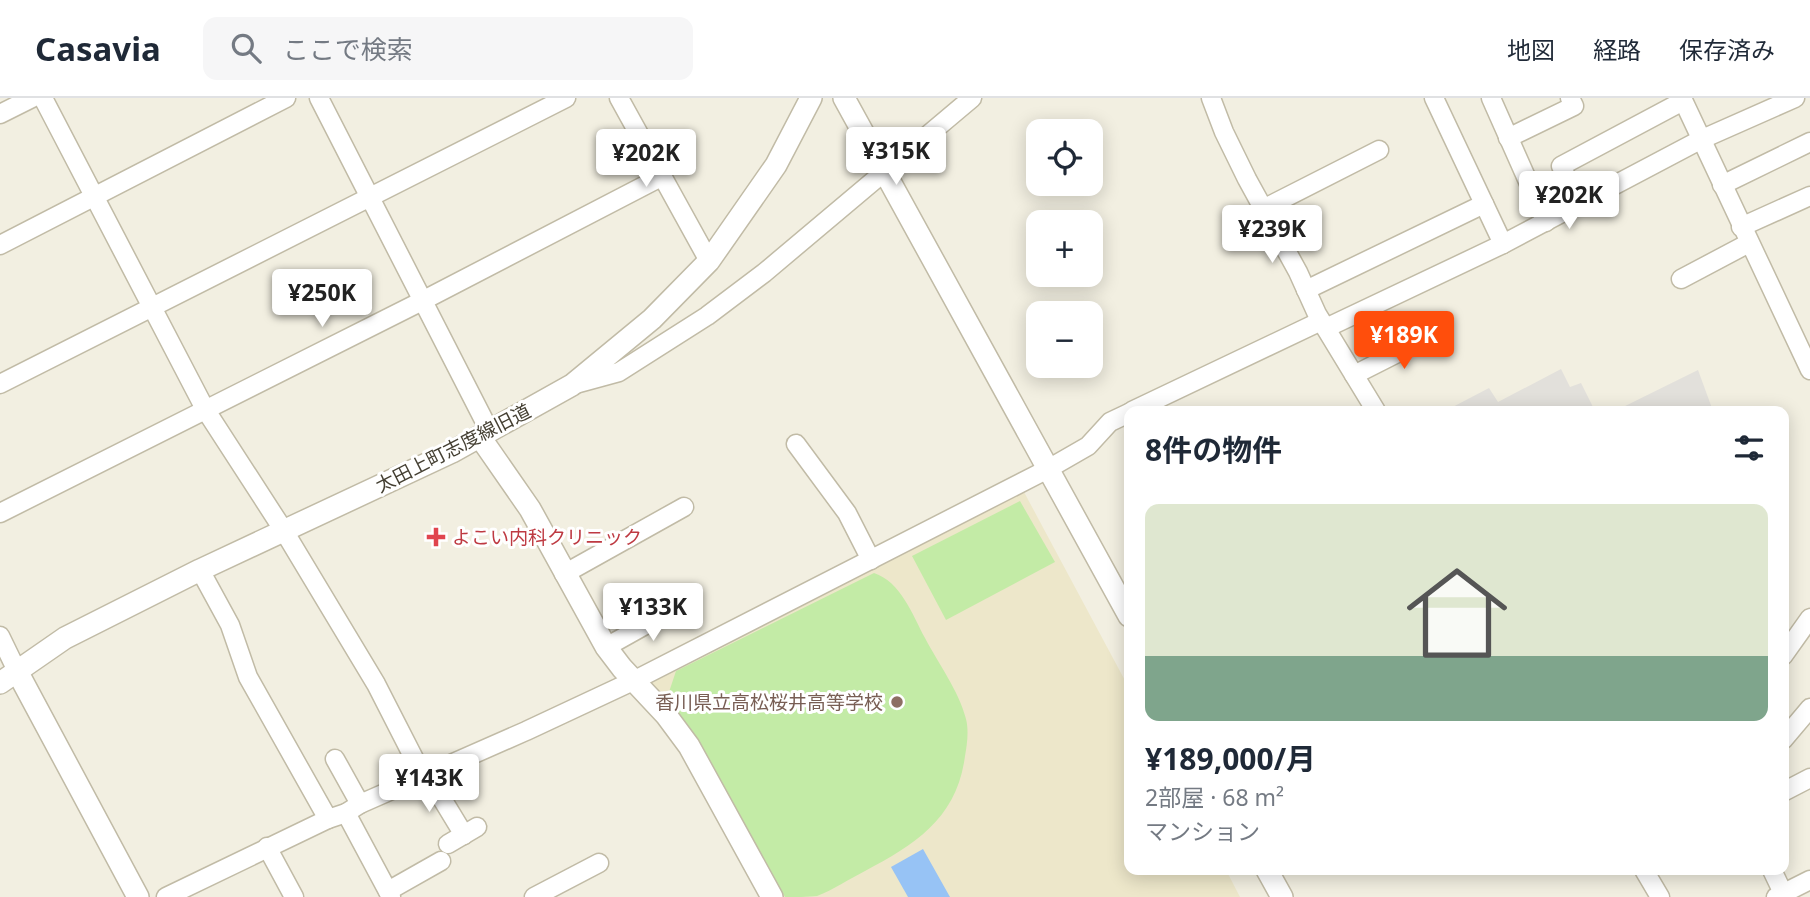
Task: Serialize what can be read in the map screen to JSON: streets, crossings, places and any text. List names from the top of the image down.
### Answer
{
  "streets": {
    "street": ["太田上町志度線旧道"]
  },
  "places": {
    "health": ["よこい内科クリニック"],
    "other": ["香川県立高松桜井高等学校"]
  },
  "page": {
    "header": "Casavia",
    "search": "ここで検索",
    "nav": ["地図", "経路", "保存済み"],
    "map_buttons": ["+", "−"],
    "price": [
      "¥315K",
      "¥202K",
      "¥202K",
      "¥239K",
      "¥250K",
      "¥189K",
      "¥133K",
      "¥143K"
    ],
    "heading": "8件の物件",
    "list": [
      {
        "name": "¥189,000/月",
        "note": "2部屋 · 68 m² · マンション"
      }
    ]
  }
}
